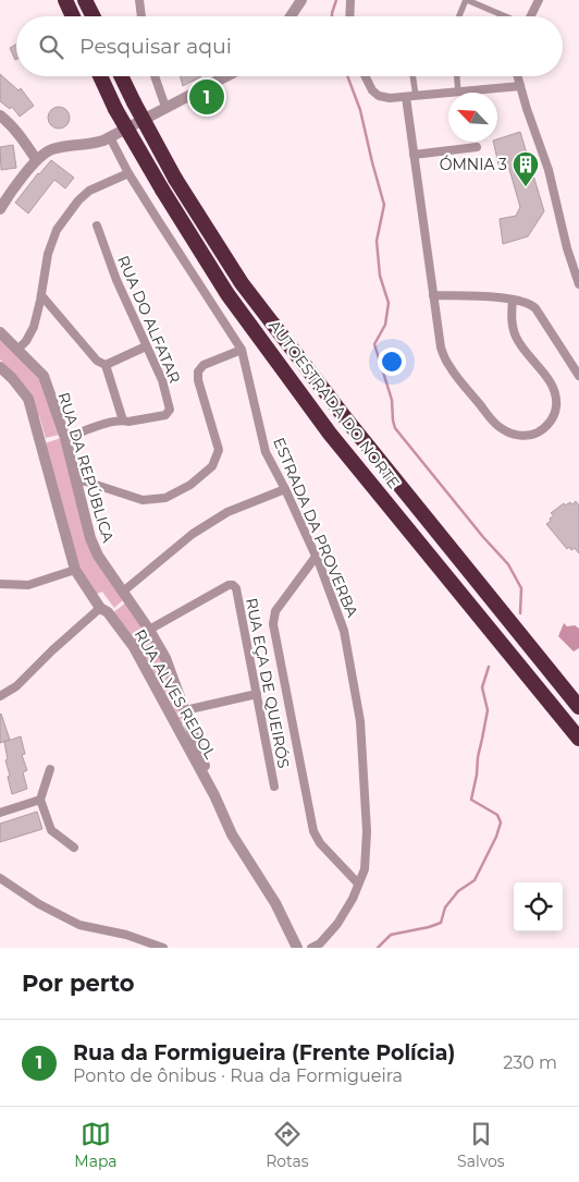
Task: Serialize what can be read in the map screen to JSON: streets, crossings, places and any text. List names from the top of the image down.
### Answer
{
  "streets": {
    "highway": ["AUTOESTRADA DO NORTE"],
    "street": [
      "RUA DO ALFATAR",
      "RUA DA REPÚBLICA",
      "ESTRADA DA PROVERBA",
      "RUA EÇA DE QUEIRÓS",
      "RUA ALVES REDOL"
    ]
  },
  "crossings": [
    ["RUA DO ALFATAR", "RUA DA REPÚBLICA"],
    ["RUA DA REPÚBLICA", "RUA EÇA DE QUEIRÓS"],
    ["RUA DA REPÚBLICA", "RUA ALVES REDOL"]
  ],
  "places": {
    "building": ["ÓMNIA 3"]
  },
  "north": "top left",
  "page": {
    "search": "Pesquisar aqui",
    "pins": "1",
    "heading": "Por perto",
    "list": [
      {
        "mark": "1",
        "name": "Rua da Formigueira (Frente Polícia)",
        "note": "Ponto de ônibus · Rua da Formigueira",
        "value": "230 m"
      }
    ],
    "nav": ["Mapa", "Rotas", "Salvos"]
  }
}
